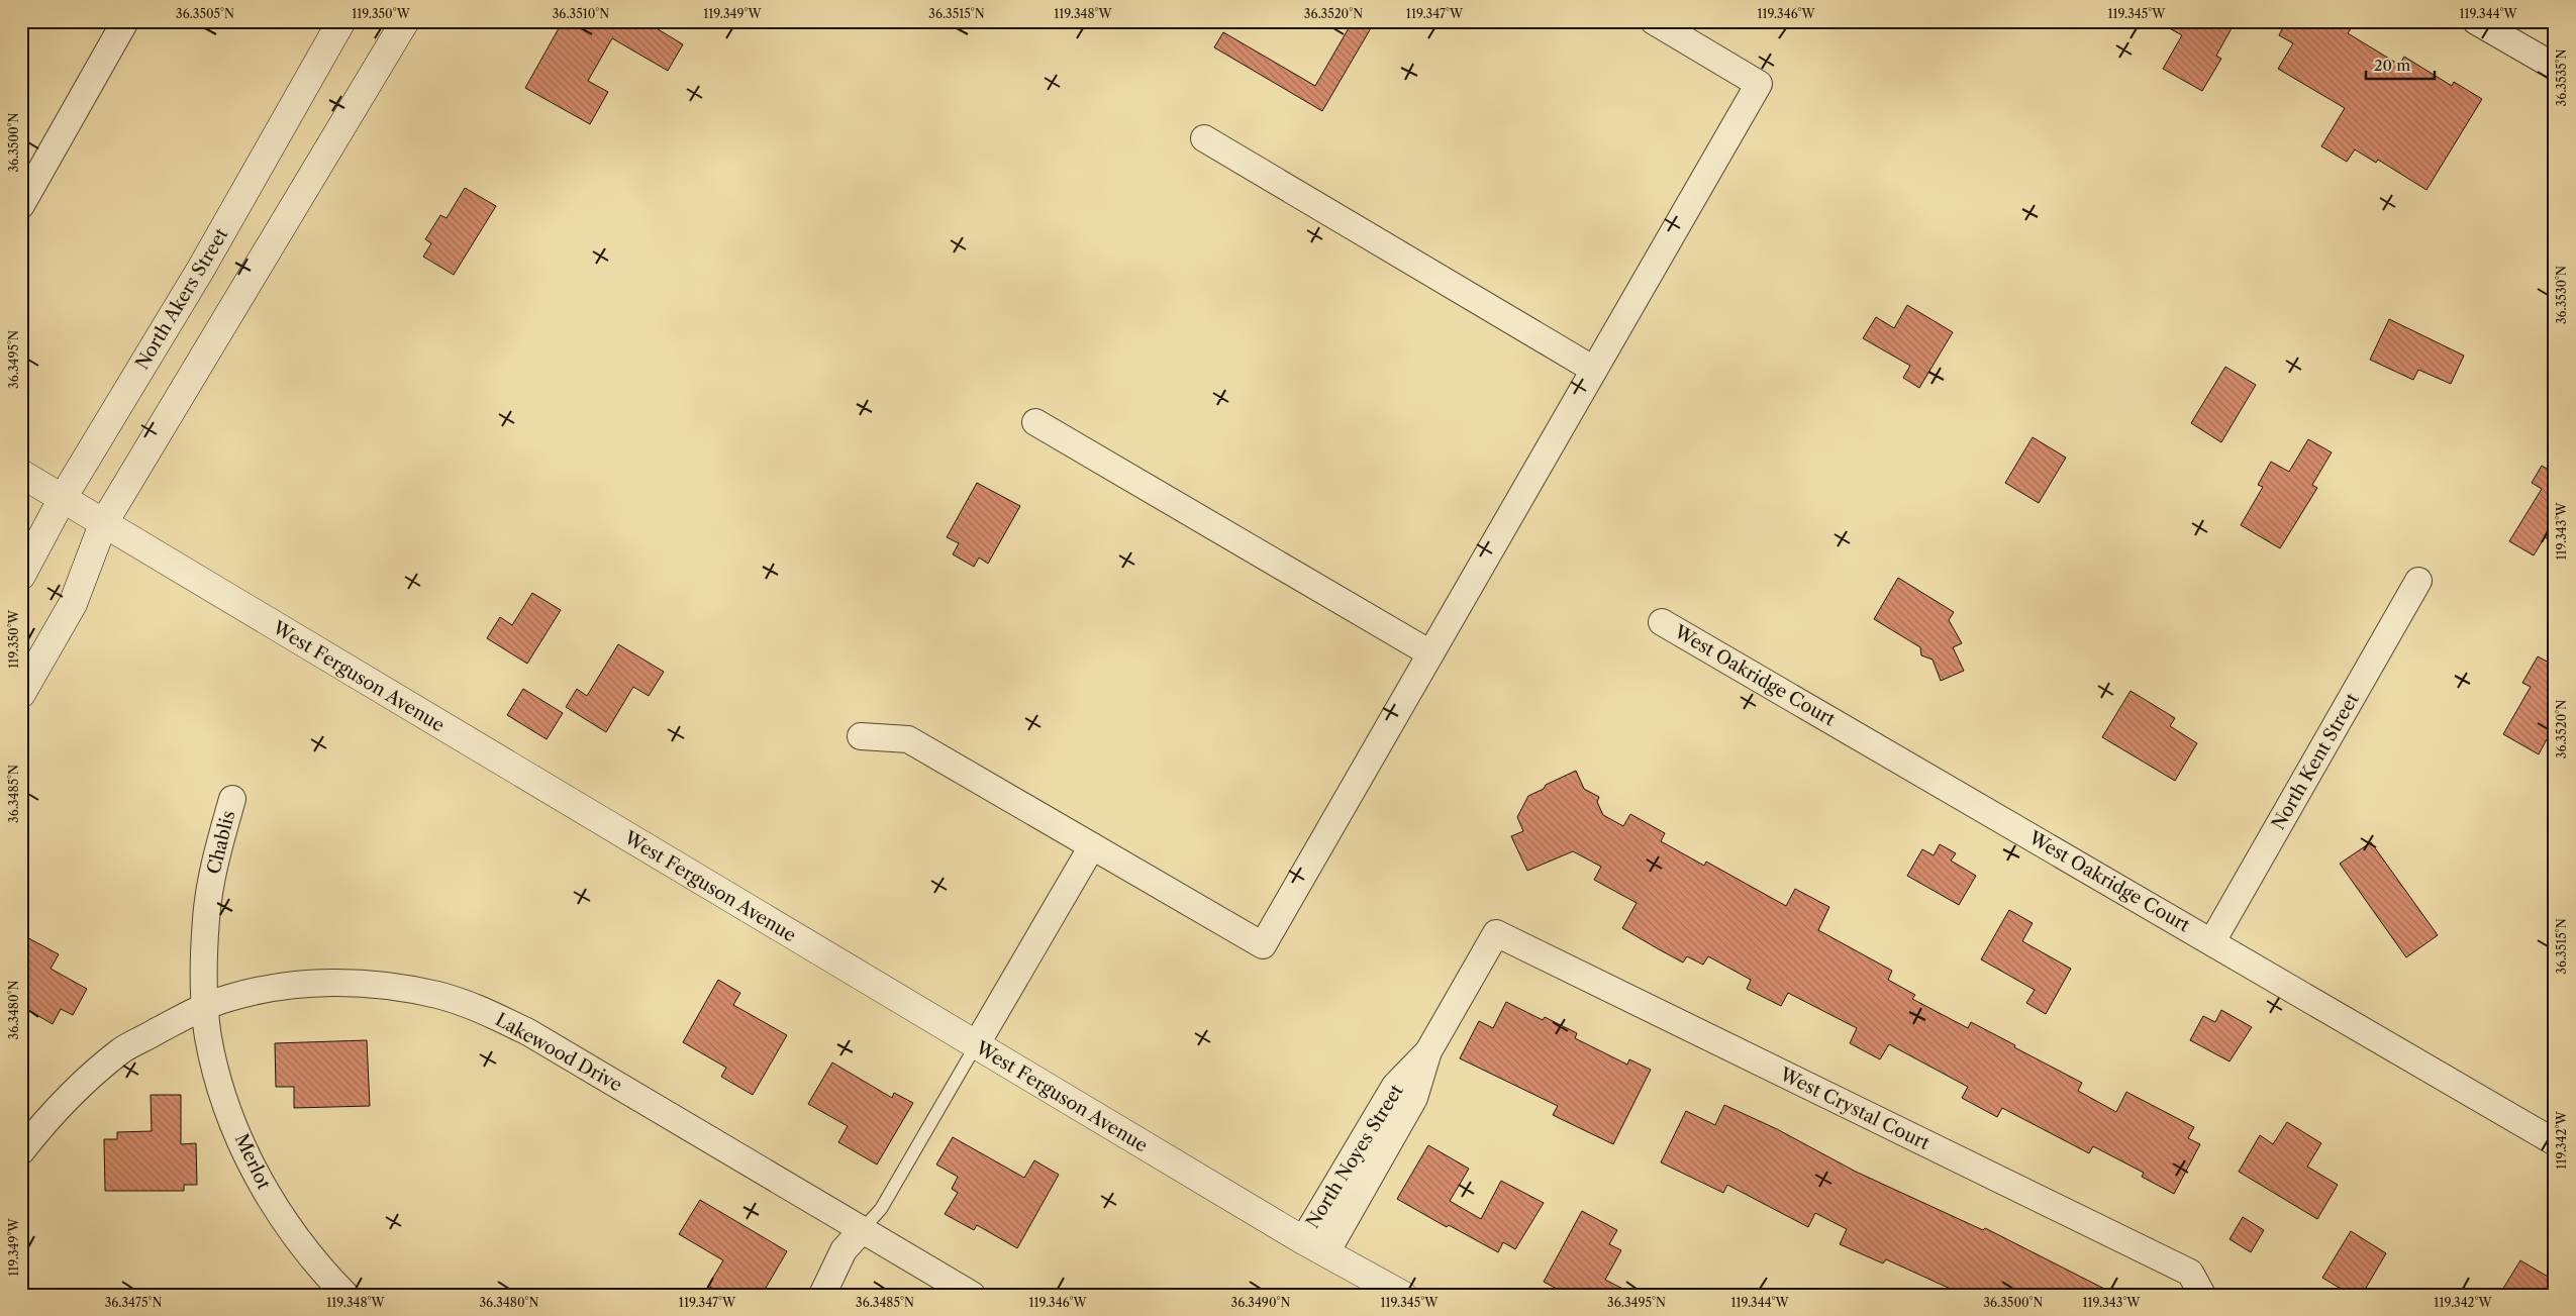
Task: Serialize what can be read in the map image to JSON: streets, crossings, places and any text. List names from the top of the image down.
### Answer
{
  "streets": {
    "street": [
      "North Akers Street",
      "West Oakridge Court",
      "West Ferguson Avenue",
      "North Kent Street",
      "Chablis",
      "Lakewood Drive",
      "West Crystal Court",
      "North Noyes Street",
      "Merlot"
    ]
  },
  "crossings": [
    ["North Akers Street", "West Ferguson Avenue"],
    ["West Oakridge Court", "North Kent Street"],
    ["West Ferguson Avenue", "North Noyes Street"],
    ["Chablis", "Lakewood Drive"],
    ["Chablis", "Merlot"],
    ["Lakewood Drive", "Merlot"],
    ["West Crystal Court", "North Noyes Street"]
  ],
  "scale_bar": "20 m",
  "coordinates": [
    "36.3505°N",
    "119.350°W",
    "36.3510°N",
    "119.349°W",
    "36.3515°N",
    "119.348°W",
    "36.3520°N",
    "119.347°W",
    "119.346°W",
    "119.345°W",
    "119.344°W",
    "36.3535°N",
    "36.3500°N",
    "36.3530°N",
    "36.3495°N",
    "119.343°W",
    "36.3485°N",
    "36.3480°N",
    "119.342°W",
    "36.3475°N",
    "36.3490°N"
  ]
}
